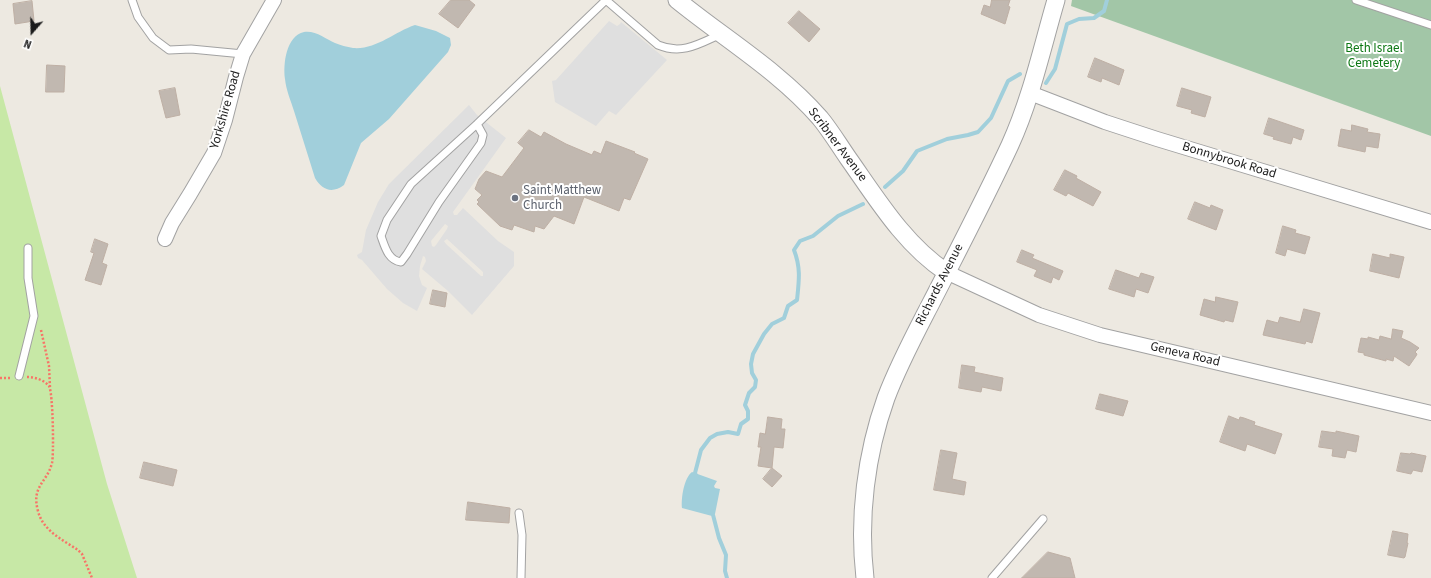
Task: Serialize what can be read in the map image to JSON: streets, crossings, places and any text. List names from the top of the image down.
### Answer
{
  "streets": {
    "street": [
      "Yorkshire Road",
      "Scribner Avenue",
      "Bonnybrook Road",
      "Richards Avenue",
      "Geneva Road"
    ]
  },
  "crossings": [
    ["Scribner Avenue", "Richards Avenue"],
    ["Scribner Avenue", "Geneva Road"],
    ["Bonnybrook Road", "Richards Avenue"],
    ["Richards Avenue", "Geneva Road"]
  ],
  "parks": ["Beth Israel Cemetery"],
  "places": ["Saint Matthew Church"],
  "north": "bottom"
}
